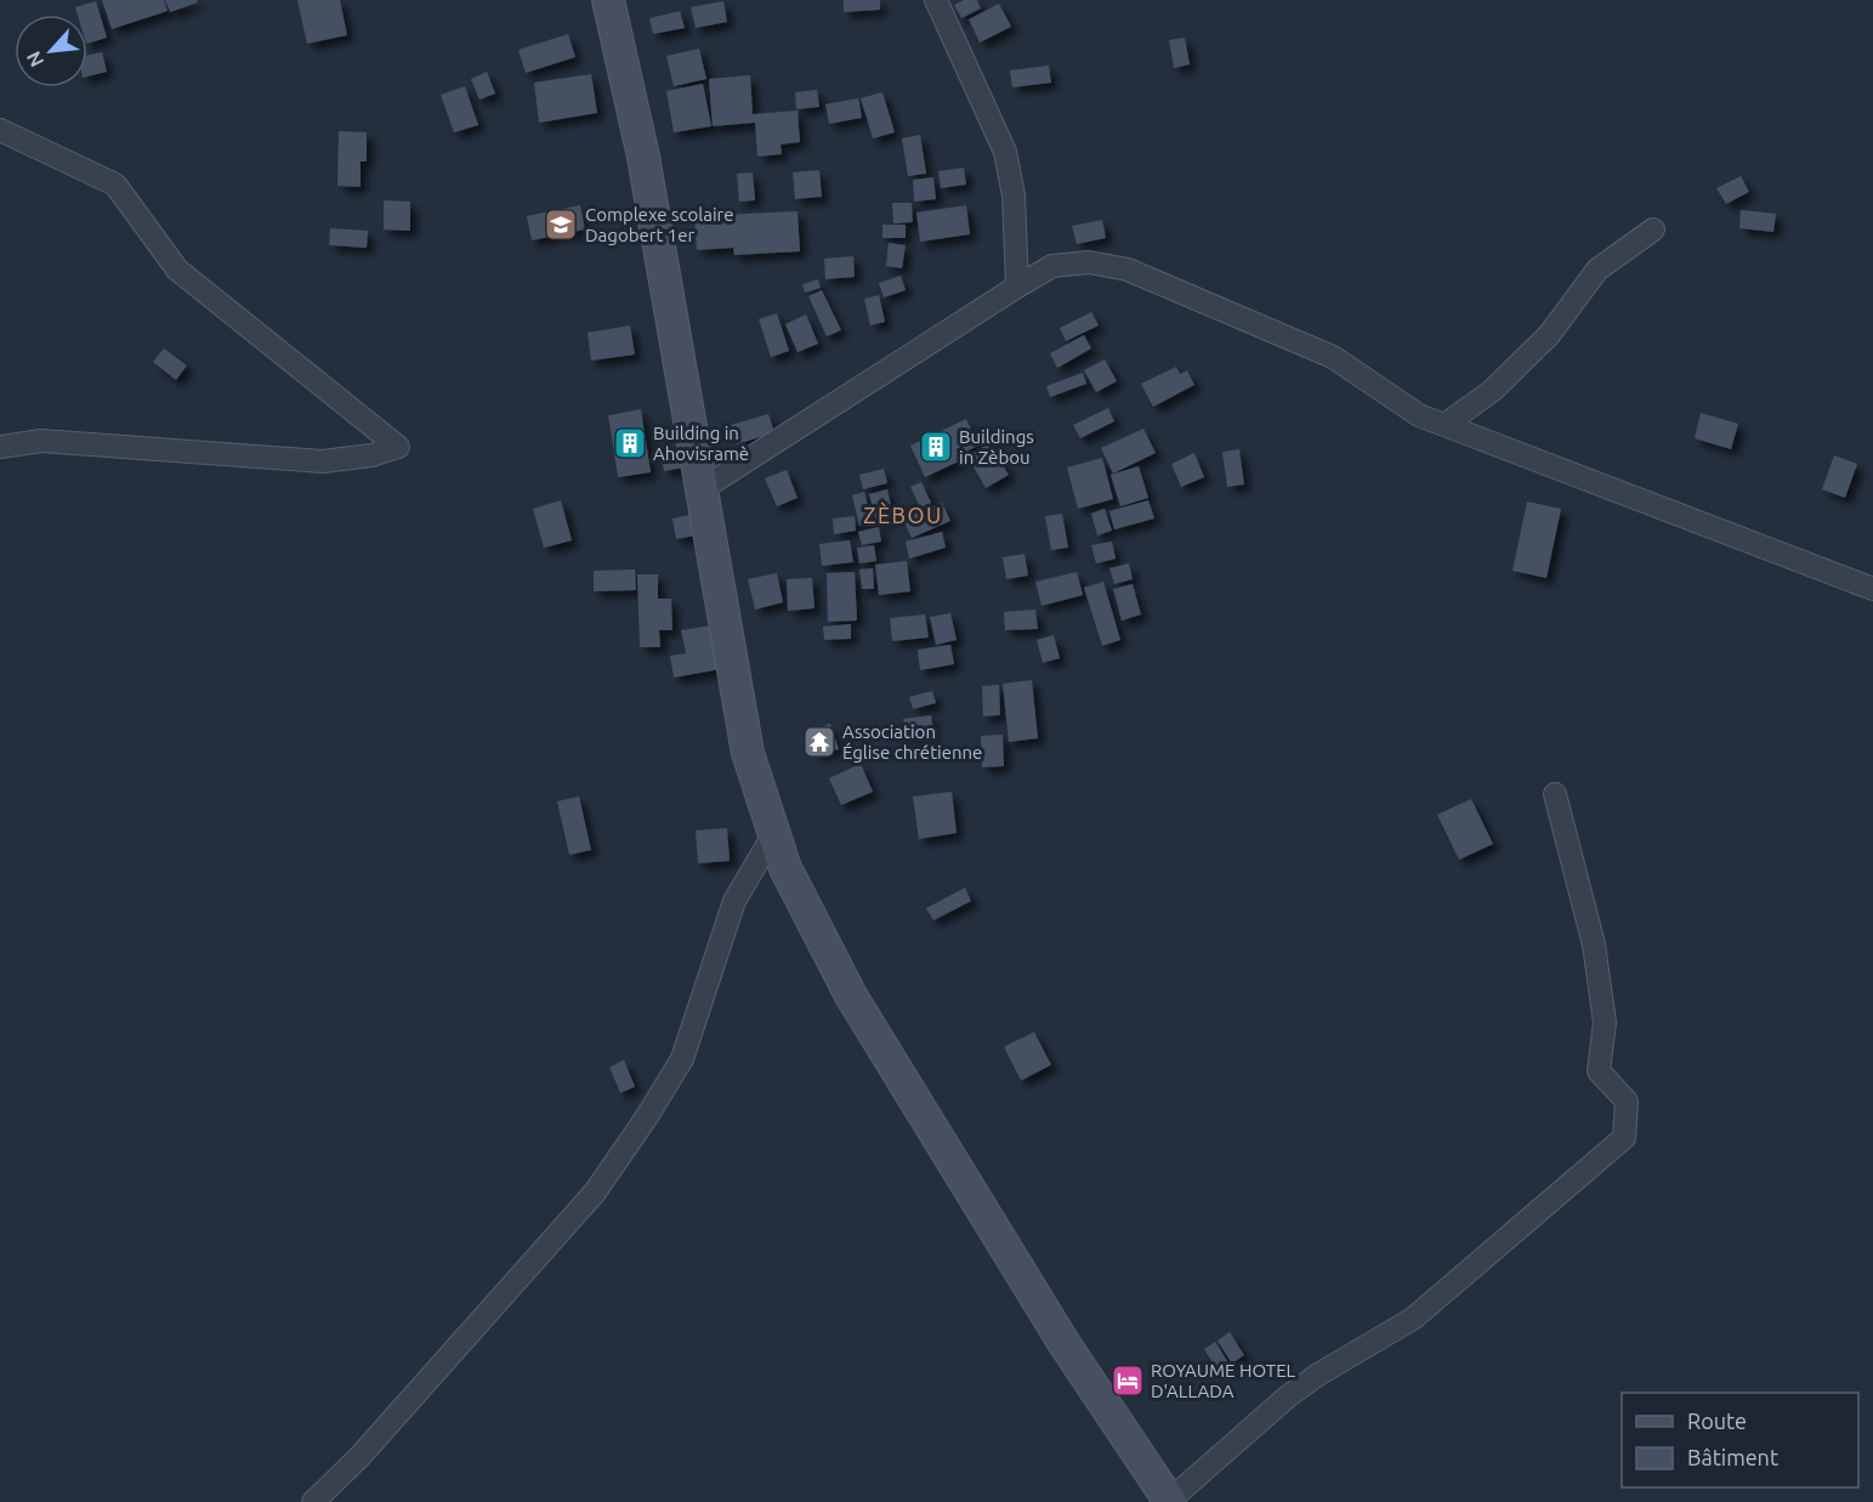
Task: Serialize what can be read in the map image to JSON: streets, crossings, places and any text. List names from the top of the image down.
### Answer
{
  "districts": ["ZÈBOU"],
  "places": {
    "school or university": ["Complexe scolaire Dagobert 1er"],
    "building": ["Building in Ahovisramè", "Buildings in Zèbou"],
    "temple": ["Association Église chrétienne"],
    "hotel": ["ROYAUME HOTEL D'ALLADA"]
  },
  "legend": ["Route", "Bâtiment"],
  "north": "bottom left"
}
